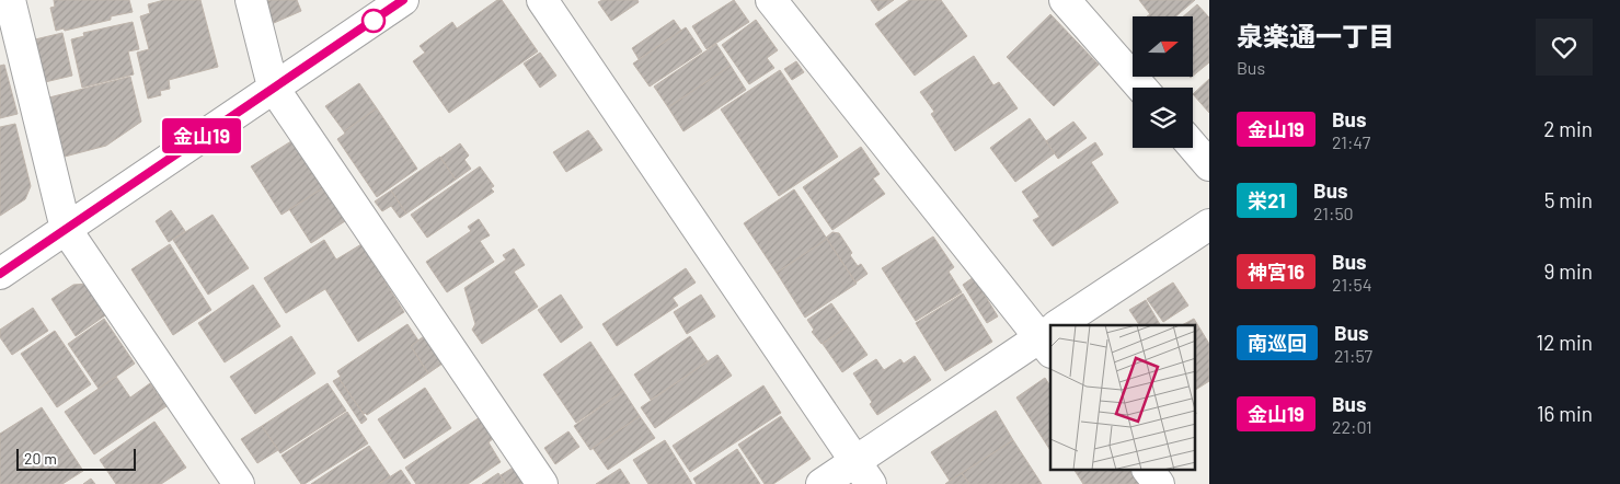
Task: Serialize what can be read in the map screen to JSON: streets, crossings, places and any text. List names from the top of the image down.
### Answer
{
  "lines": ["bus line 金山19"],
  "scale_bar": "20 m",
  "north": "right",
  "page": {
    "on_map": "金山19",
    "heading": ["泉楽通一丁目", "Bus"],
    "list": [
      {
        "mark": "金山19",
        "name": "Bus",
        "note": "21:47",
        "value": "2 min"
      },
      {
        "mark": "栄21",
        "name": "Bus",
        "note": "21:50",
        "value": "5 min"
      },
      {
        "mark": "神宮16",
        "name": "Bus",
        "note": "21:54",
        "value": "9 min"
      },
      {
        "mark": "南巡回",
        "name": "Bus",
        "note": "21:57",
        "value": "12 min"
      },
      {
        "mark": "金山19",
        "name": "Bus",
        "note": "22:01",
        "value": "16 min"
      }
    ],
    "scale": "20 m"
  }
}
